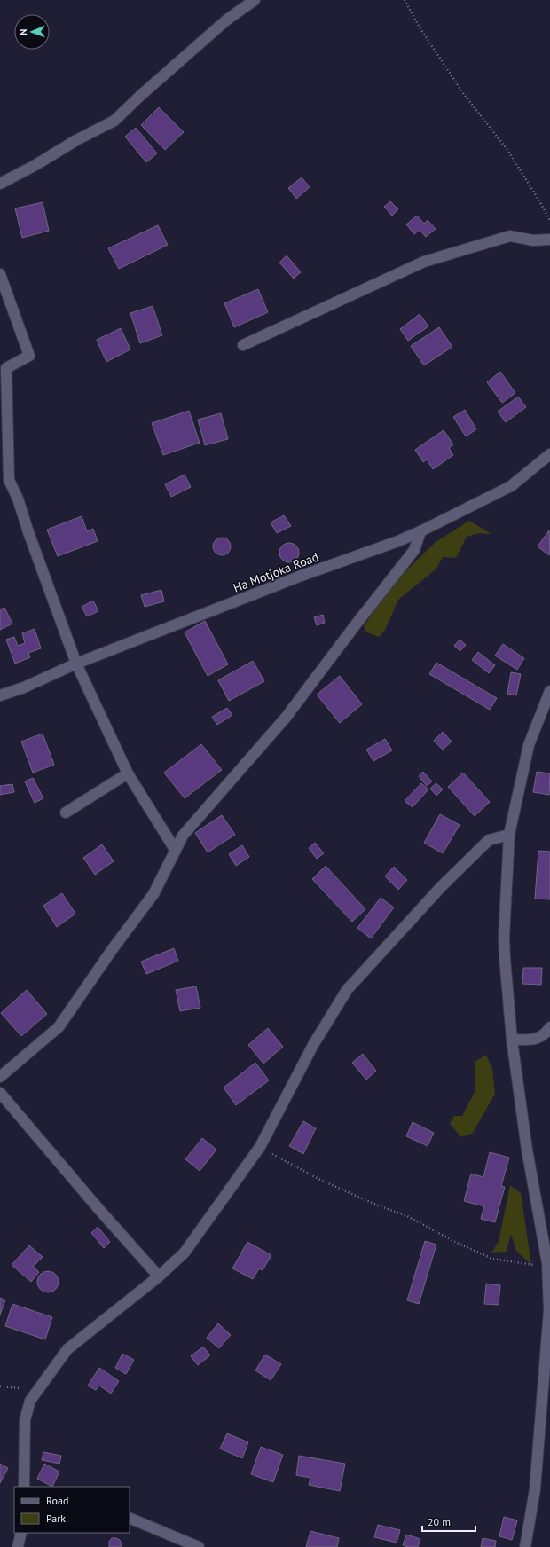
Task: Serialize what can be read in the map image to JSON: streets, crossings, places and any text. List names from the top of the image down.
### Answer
{
  "streets": {
    "street": ["Ha Motjoka Road"]
  },
  "legend": ["Road", "Park"],
  "scale_bar": "20 m",
  "north": "left"
}
